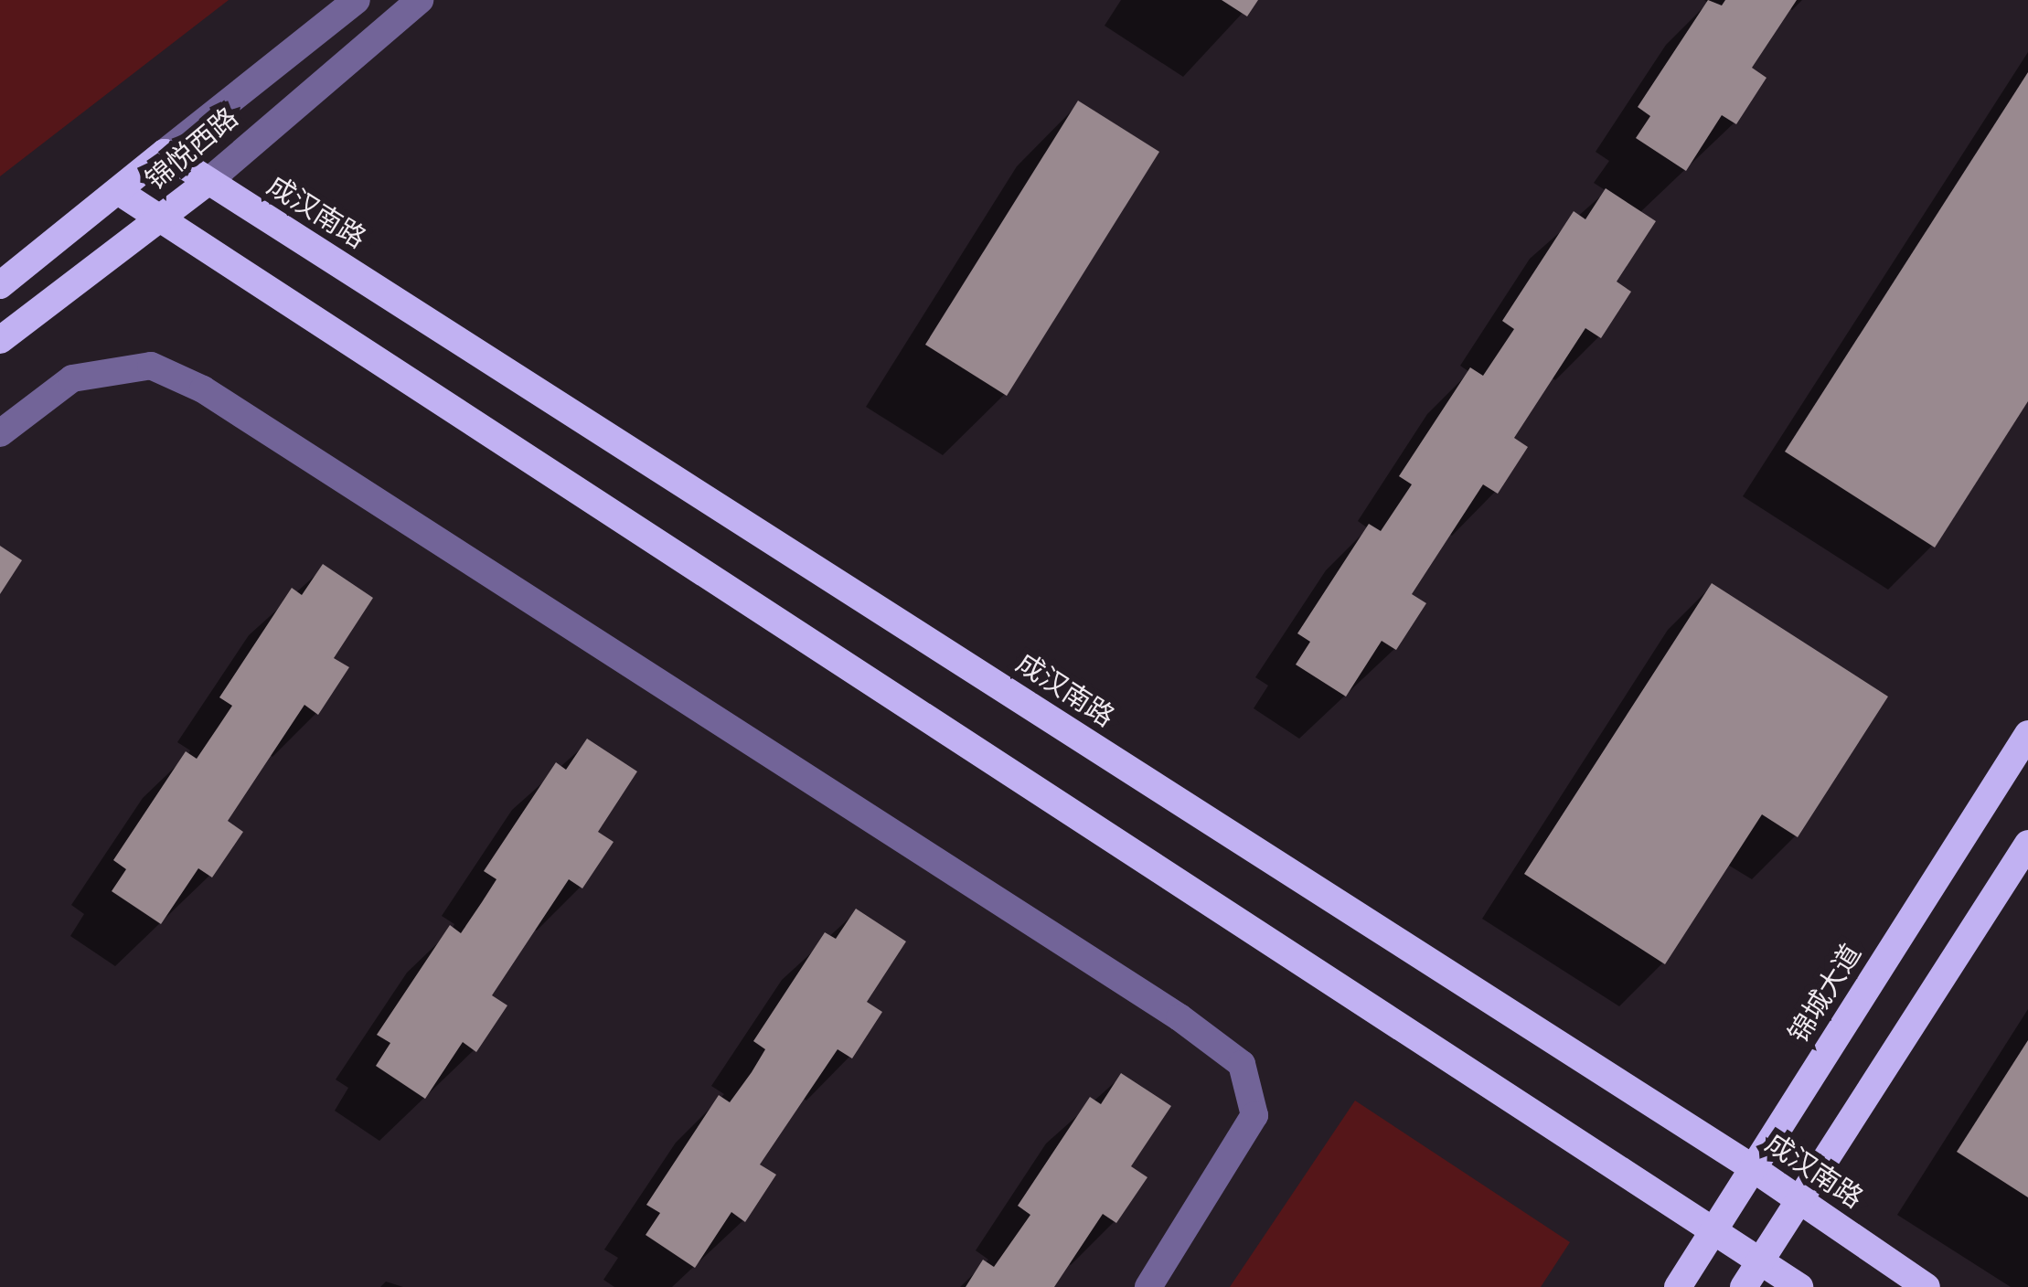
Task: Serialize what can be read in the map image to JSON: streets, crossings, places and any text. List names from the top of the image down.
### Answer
{
  "streets": {
    "main road": ["锦悦西路", "成汉南路", "锦城大道"]
  },
  "crossings": [
    ["锦悦西路", "成汉南路"],
    ["成汉南路", "锦城大道"]
  ]
}
